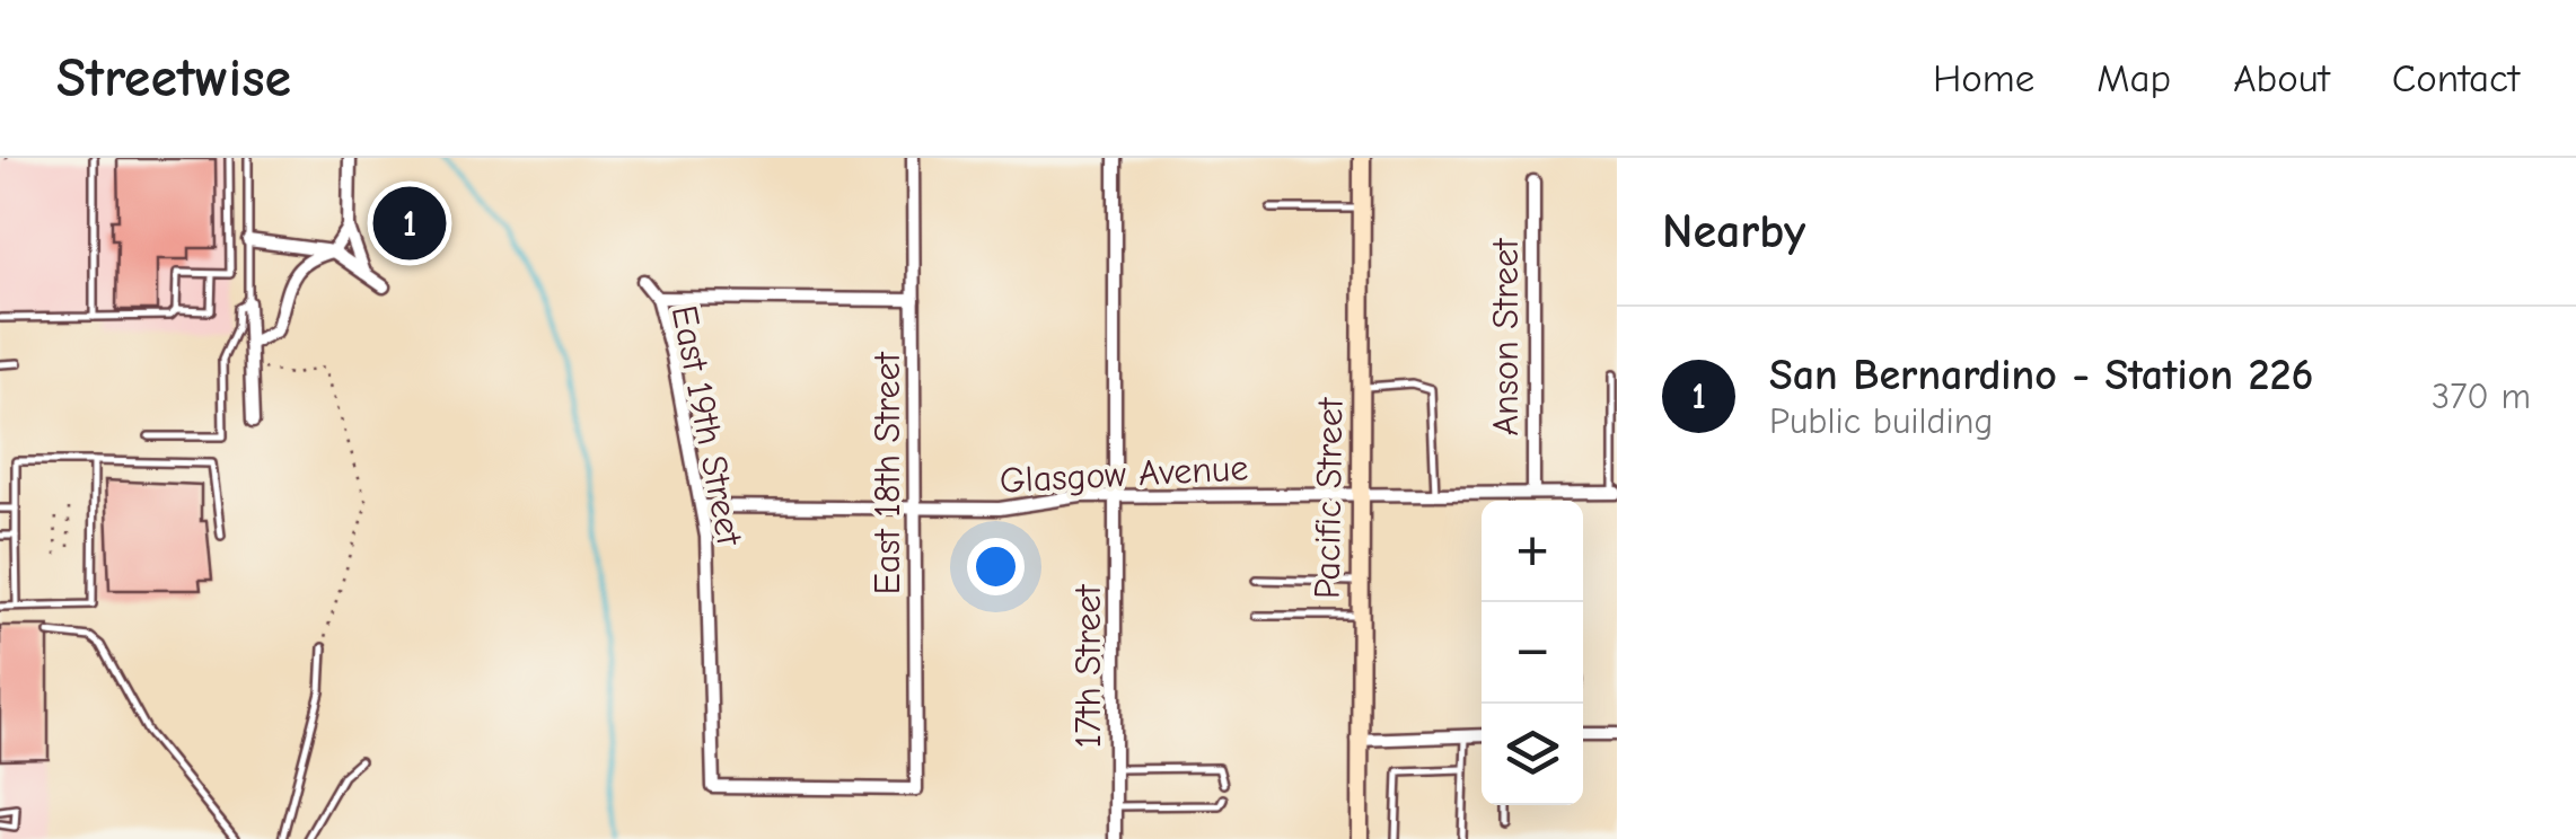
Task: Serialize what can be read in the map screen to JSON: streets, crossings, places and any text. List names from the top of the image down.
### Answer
{
  "streets": {
    "street": [
      "Anson Street",
      "East 19th Street",
      "East 18th Street",
      "Glasgow Avenue",
      "Pacific Street",
      "17th Street"
    ]
  },
  "crossings": [
    ["Anson Street", "Glasgow Avenue"],
    ["East 19th Street", "East 18th Street"],
    ["East 19th Street", "Glasgow Avenue"],
    ["East 18th Street", "Glasgow Avenue"],
    ["Glasgow Avenue", "Pacific Street"],
    ["Glasgow Avenue", "17th Street"]
  ],
  "page": {
    "header": "Streetwise",
    "nav": [
      "Home",
      "Map",
      "About",
      "Contact"
    ],
    "heading": "Nearby",
    "pins": "1",
    "list": [
      {
        "mark": "1",
        "name": "San Bernardino - Station 226",
        "note": "Public building",
        "value": "370 m"
      }
    ],
    "map_buttons": ["+", "−"]
  }
}
